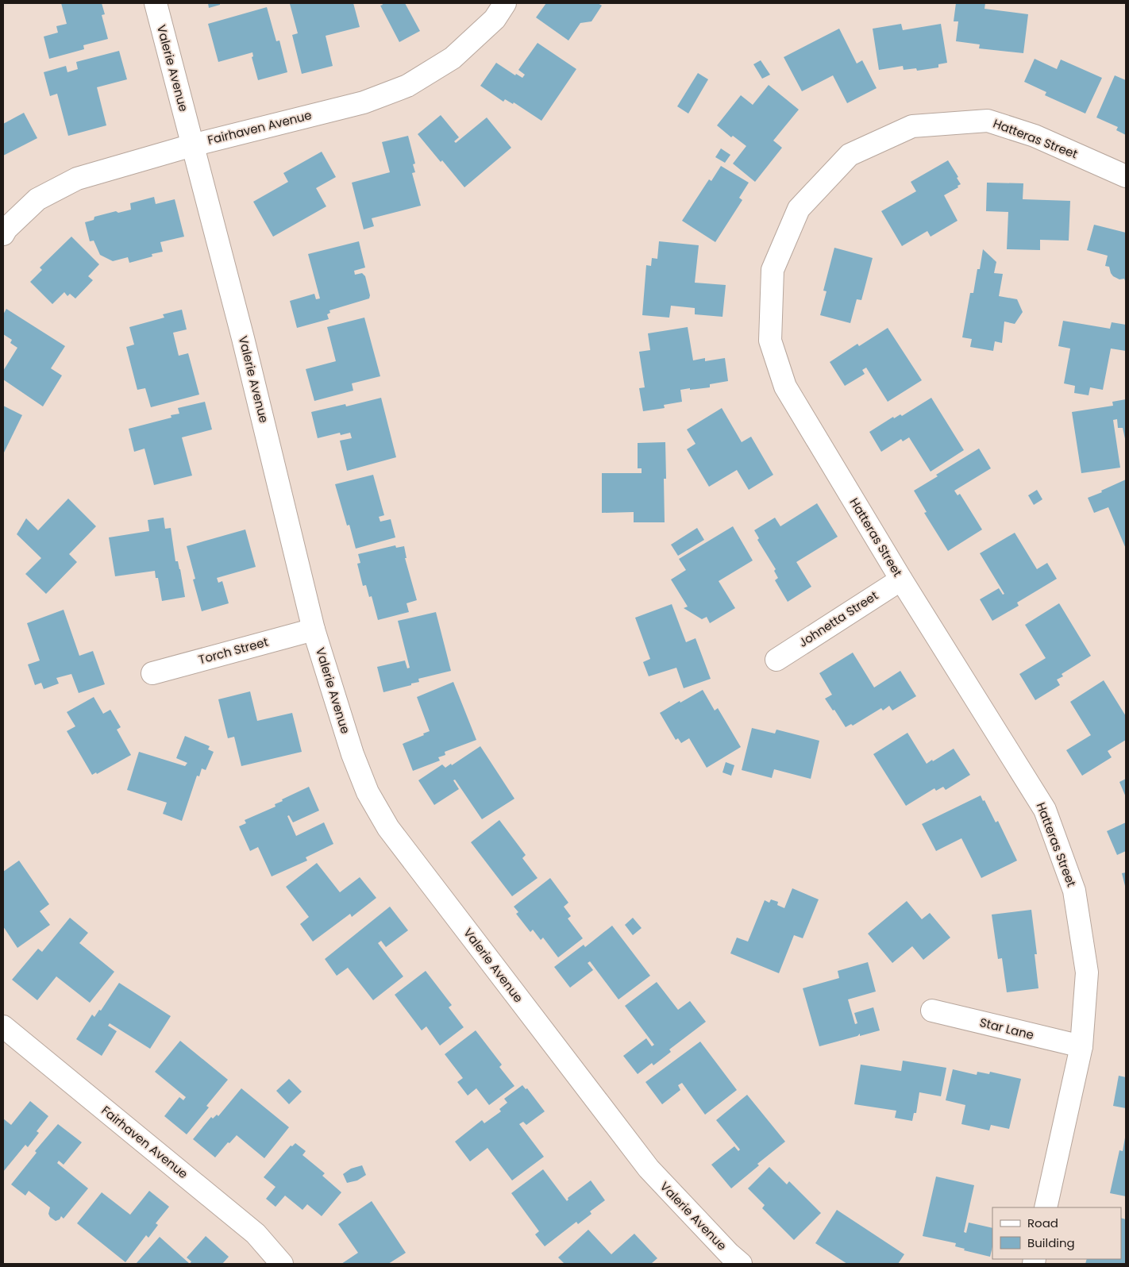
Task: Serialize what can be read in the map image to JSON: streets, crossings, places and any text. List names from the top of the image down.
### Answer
{
  "streets": {
    "street": [
      "Valerie Avenue",
      "Fairhaven Avenue",
      "Hatteras Street",
      "Johnetta Street",
      "Torch Street",
      "Star Lane"
    ]
  },
  "crossings": [
    ["Valerie Avenue", "Fairhaven Avenue"],
    ["Valerie Avenue", "Torch Street"],
    ["Hatteras Street", "Johnetta Street"],
    ["Hatteras Street", "Star Lane"]
  ],
  "legend": ["Road", "Building"]
}
